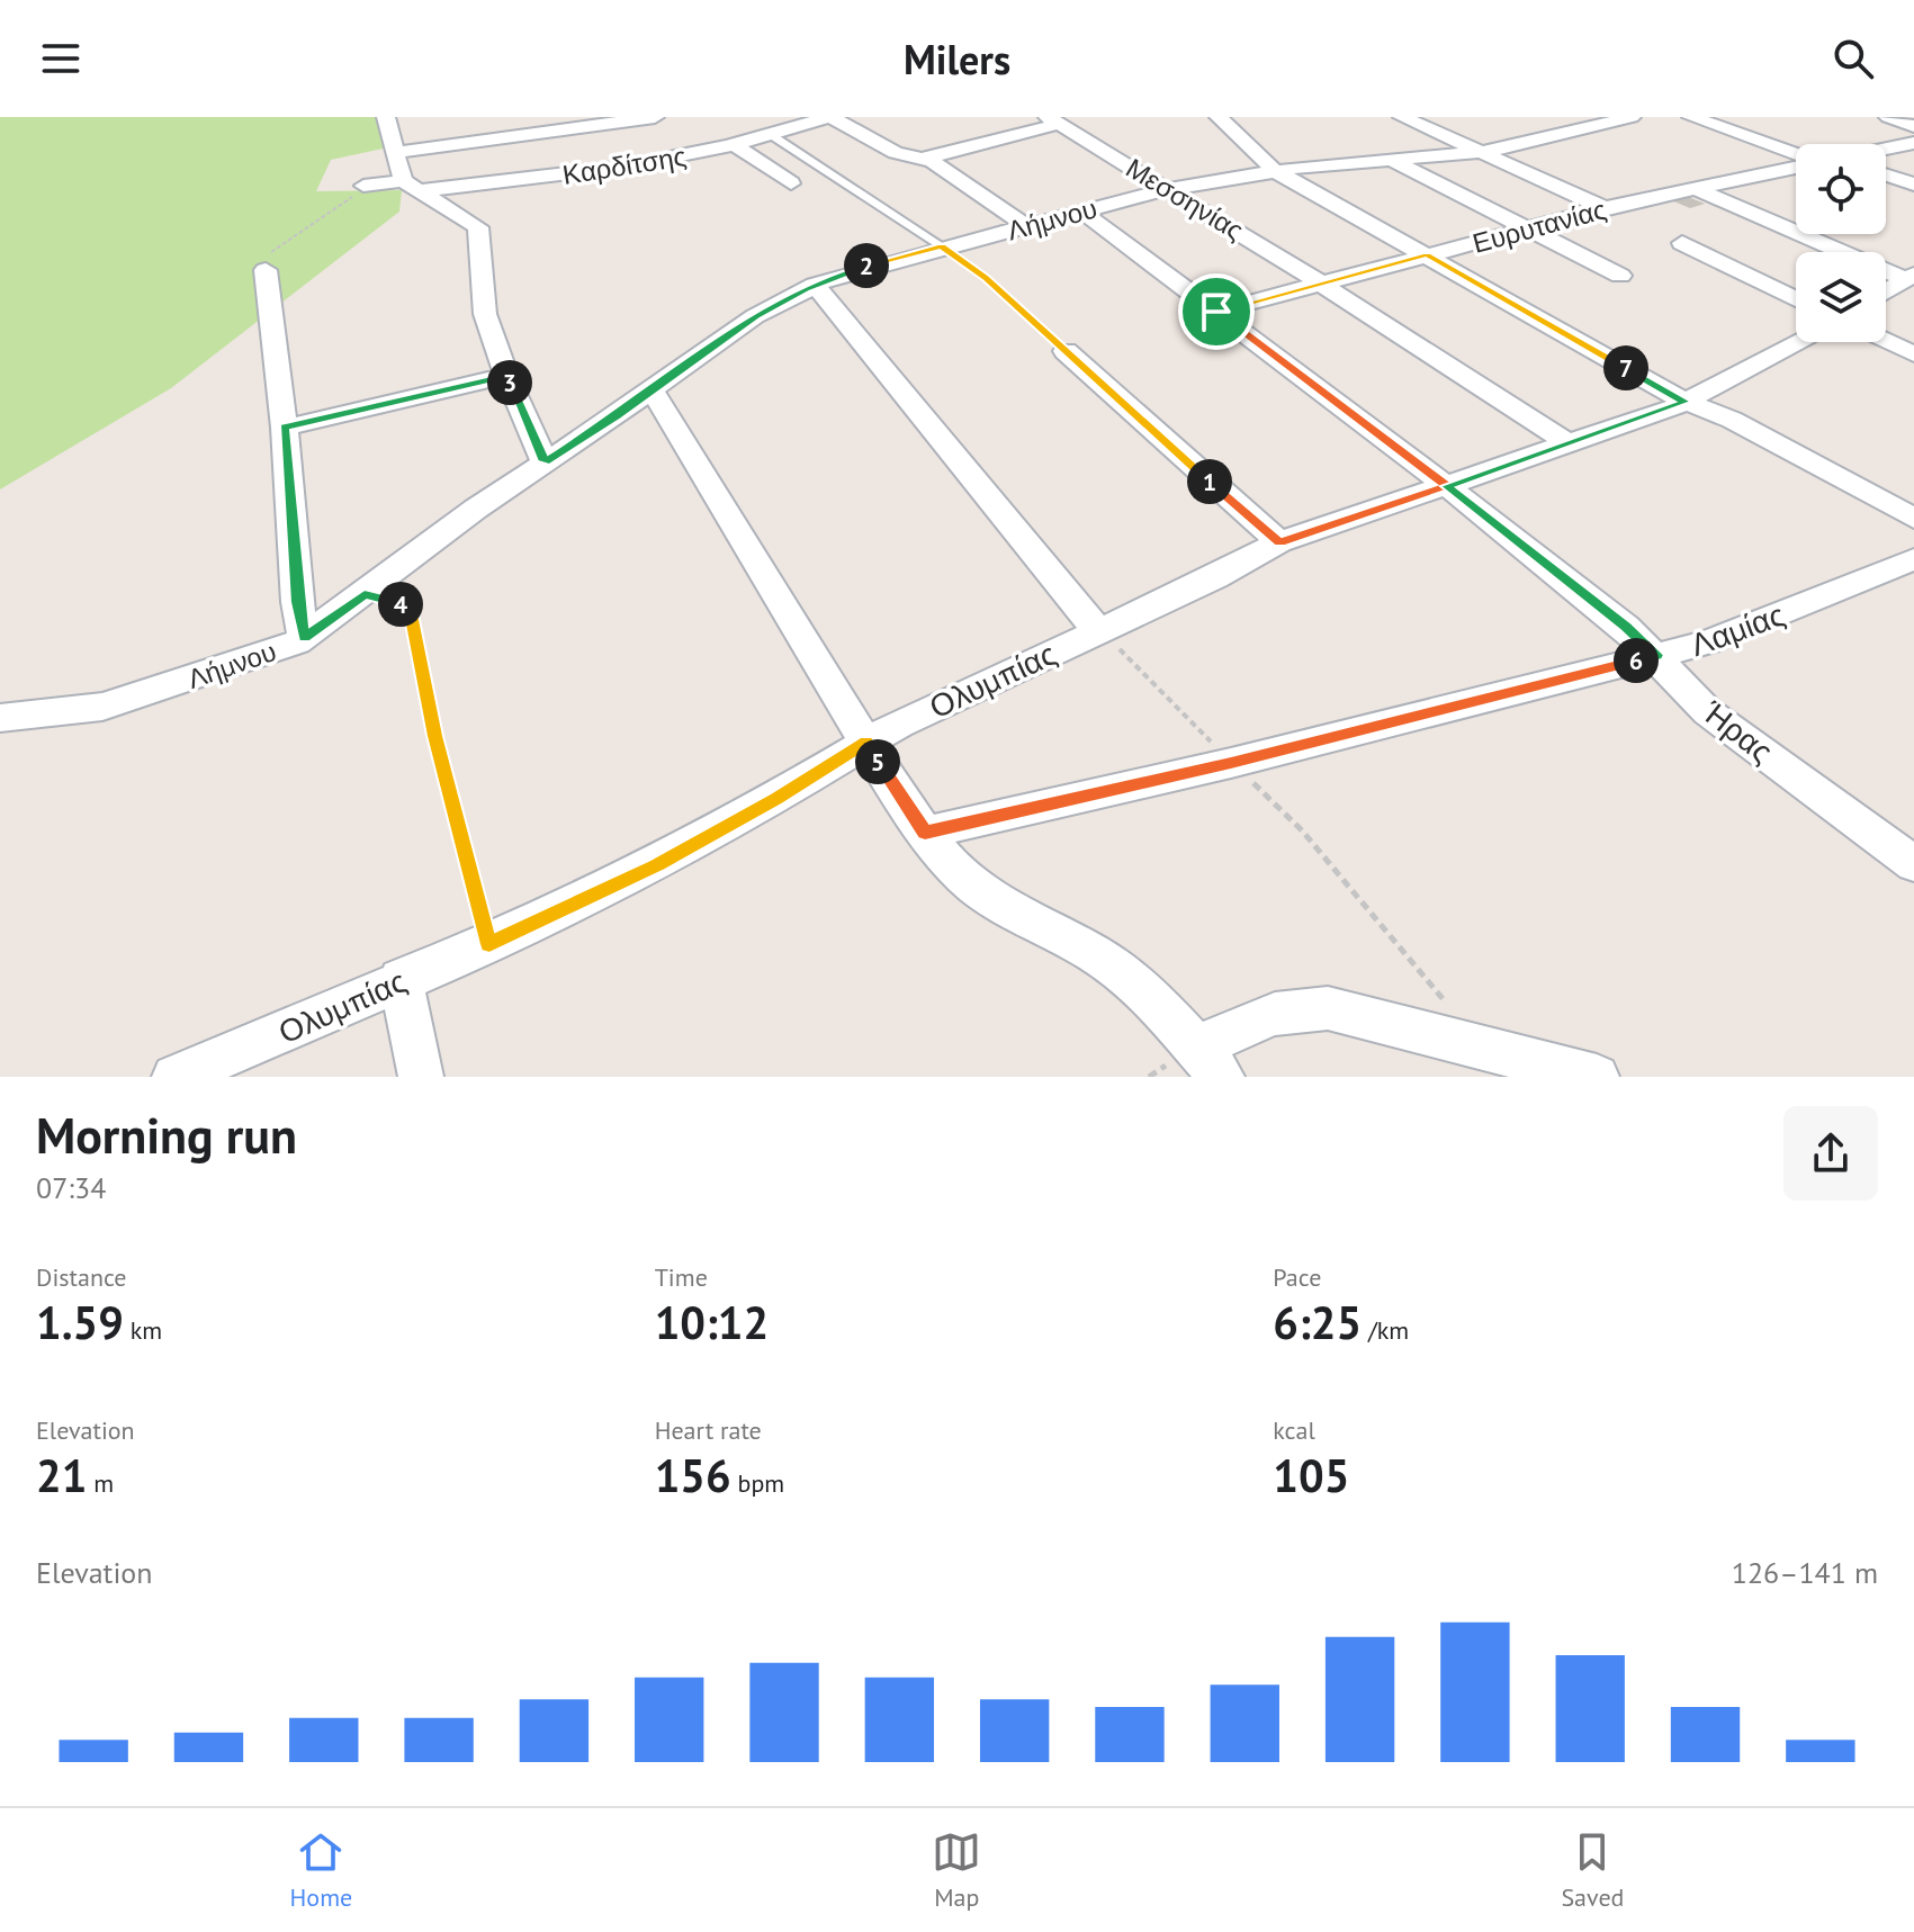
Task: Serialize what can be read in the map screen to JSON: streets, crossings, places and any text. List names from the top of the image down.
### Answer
{
  "streets": {
    "street": [
      "Καρδίτσης",
      "Μεσσηνίας",
      "Λήμνου",
      "Ευρυτανίας",
      "Λαμίας",
      "Ολυμπίας",
      "Ήρας"
    ]
  },
  "crossings": [
    ["Μεσσηνίας", "Λήμνου"],
    ["Μεσσηνίας", "Ευρυτανίας"],
    ["Μεσσηνίας", "Ολυμπίας"],
    ["Λήμνου", "Ήρας"],
    ["Ευρυτανίας", "Ήρας"],
    ["Λαμίας", "Ήρας"],
    ["Ολυμπίας", "Ήρας"]
  ],
  "page": {
    "header": "Milers",
    "pins": [
      "2",
      "7",
      "3",
      "1",
      "4",
      "6",
      "5"
    ],
    "heading": ["Morning run", "07:34"],
    "stats": [
      ["Distance", "1.59 km"],
      ["Time", "10:12"],
      ["Pace", "6:25 /km"],
      ["Elevation", "21 m"],
      ["Heart rate", "156 bpm"],
      ["kcal", "105"]
    ],
    "chart": ["Elevation", "126–141 m"],
    "tabs": ["Home", "Map", "Saved"]
  }
}
